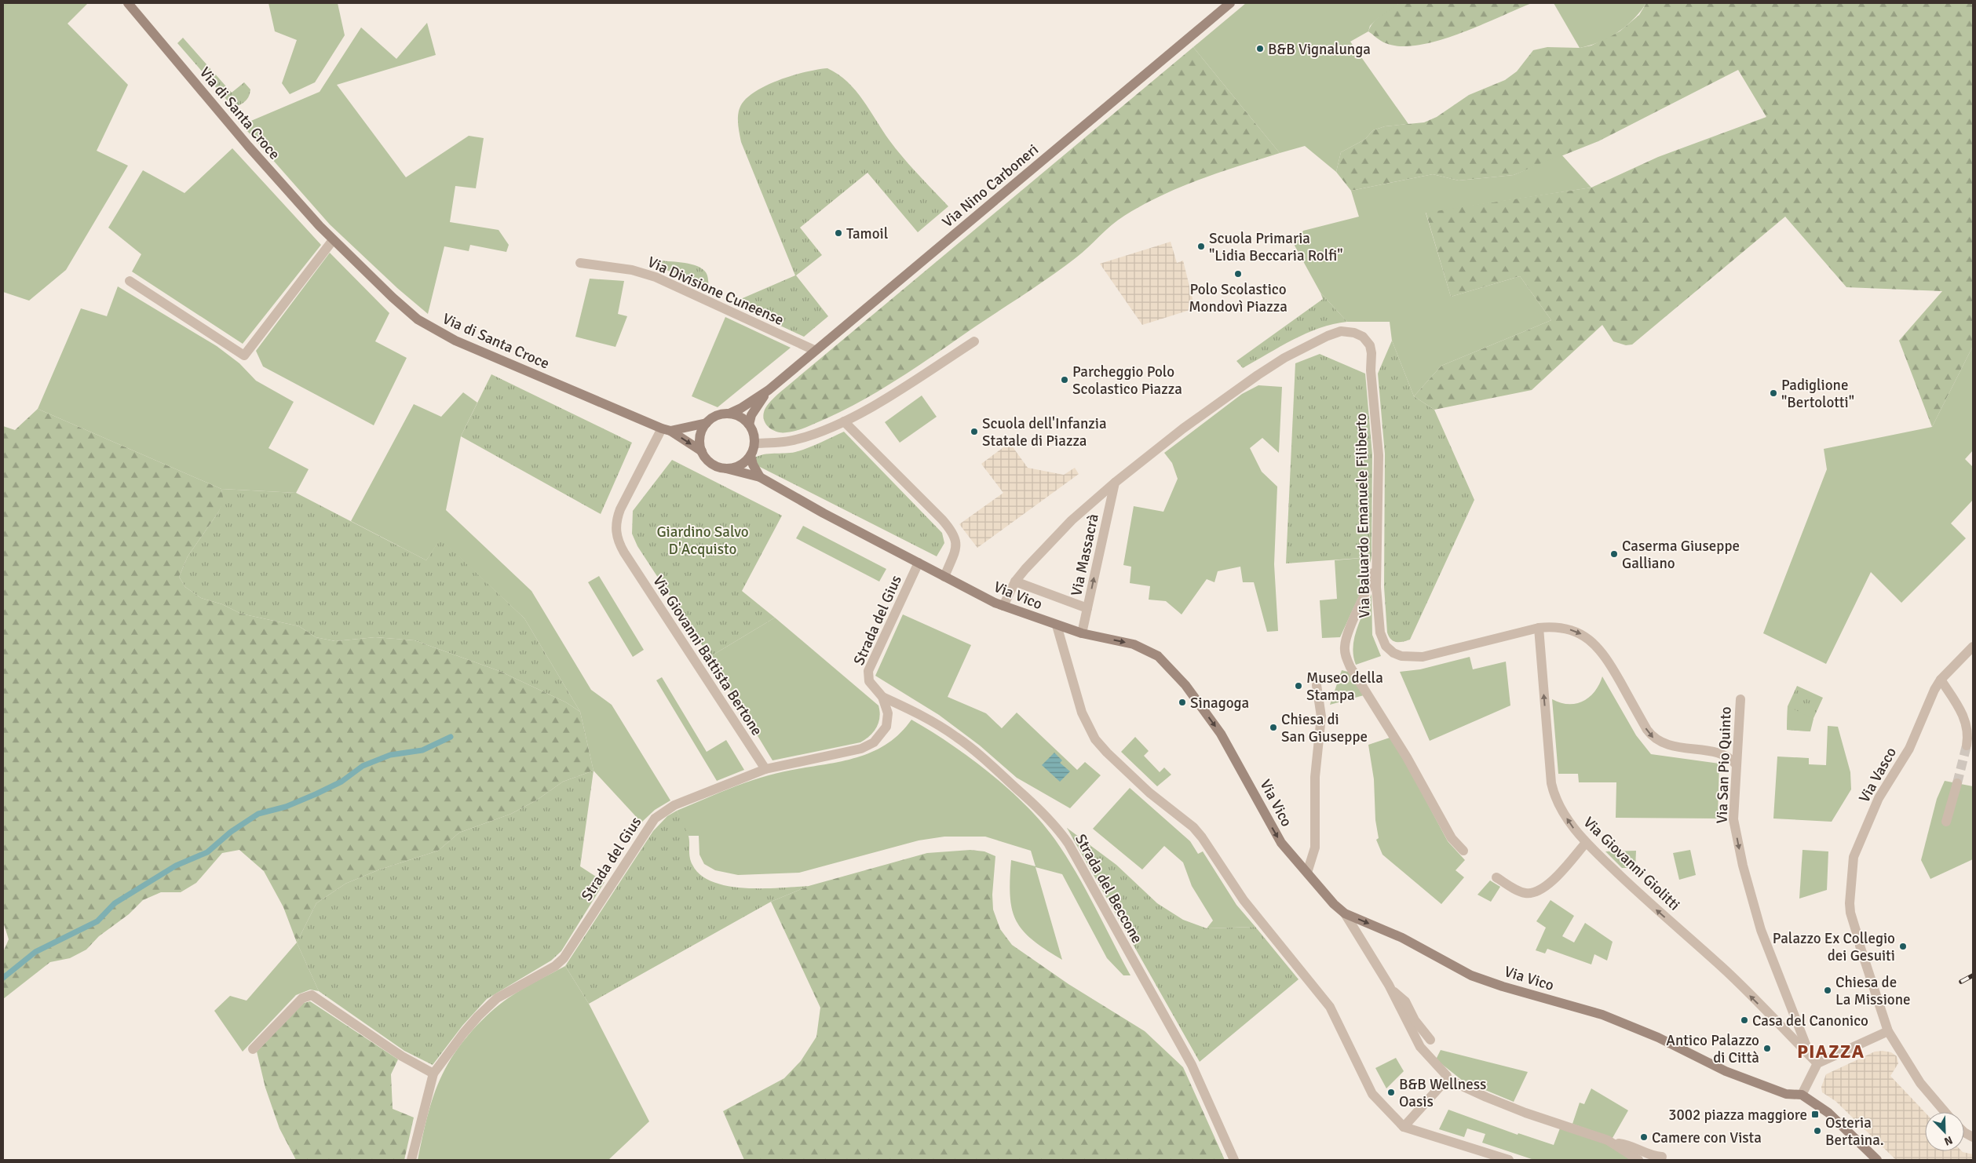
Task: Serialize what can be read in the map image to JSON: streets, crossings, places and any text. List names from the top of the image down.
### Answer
{
  "streets": {
    "main road": ["Via di Santa Croce", "Via Nino Carboneri", "Via Vico"],
    "street": [
      "Via Divisione Cuneense",
      "Via Baluardo Emanuele Filiberto",
      "Via Massacrà",
      "Strada del Gius",
      "Via Giovanni Battista Bertone",
      "Via San Pio Quinto",
      "Via Vasco",
      "Via Giovanni Giolitti",
      "Strada del Beccone"
    ]
  },
  "crossings": [
    ["Via di Santa Croce", "Via Nino Carboneri"],
    ["Via di Santa Croce", "Via Vico"],
    ["Via di Santa Croce", "Via Giovanni Battista Bertone"],
    ["Via Nino Carboneri", "Via Divisione Cuneense"],
    ["Via Nino Carboneri", "Via Vico"],
    ["Via Baluardo Emanuele Filiberto", "Via Massacrà"],
    ["Via Baluardo Emanuele Filiberto", "Via Vico"],
    ["Via Baluardo Emanuele Filiberto", "Via San Pio Quinto"],
    ["Via Baluardo Emanuele Filiberto", "Via Giovanni Giolitti"],
    ["Via Massacrà", "Via Vico"],
    ["Via Vico", "Strada del Gius"],
    ["Strada del Gius", "Via Giovanni Battista Bertone"],
    ["Strada del Gius", "Strada del Beccone"],
    ["Via San Pio Quinto", "Via Giovanni Giolitti"]
  ],
  "one_way": [
    "Via Massacrà",
    "Via Vico",
    "Via San Pio Quinto",
    "Via Giovanni Giolitti"
  ],
  "districts": ["PIAZZA"],
  "parks": ["Giardino Salvo D'Acquisto"],
  "places": {
    "other": [
      "B&B Vignalunga",
      "Tamoil",
      "Scuola Primaria \"Lidia Beccaria Rolfi\"",
      "Polo Scolastico Mondovì Piazza",
      "Parcheggio Polo Scolastico Piazza",
      "Padiglione \"Bertolotti\"",
      "Scuola dell'Infanzia Statale di Piazza",
      "Caserma Giuseppe Galliano",
      "Museo della Stampa",
      "Sinagoga",
      "Chiesa di San Giuseppe",
      "Palazzo Ex Collegio dei Gesuiti",
      "Chiesa de La Missione",
      "Casa del Canonico",
      "Antico Palazzo di Città",
      "B&B Wellness Oasis",
      "Osteria Bertaina.",
      "Camere con Vista"
    ],
    "transit": ["3002 piazza maggiore"]
  },
  "north": "bottom right"
}
